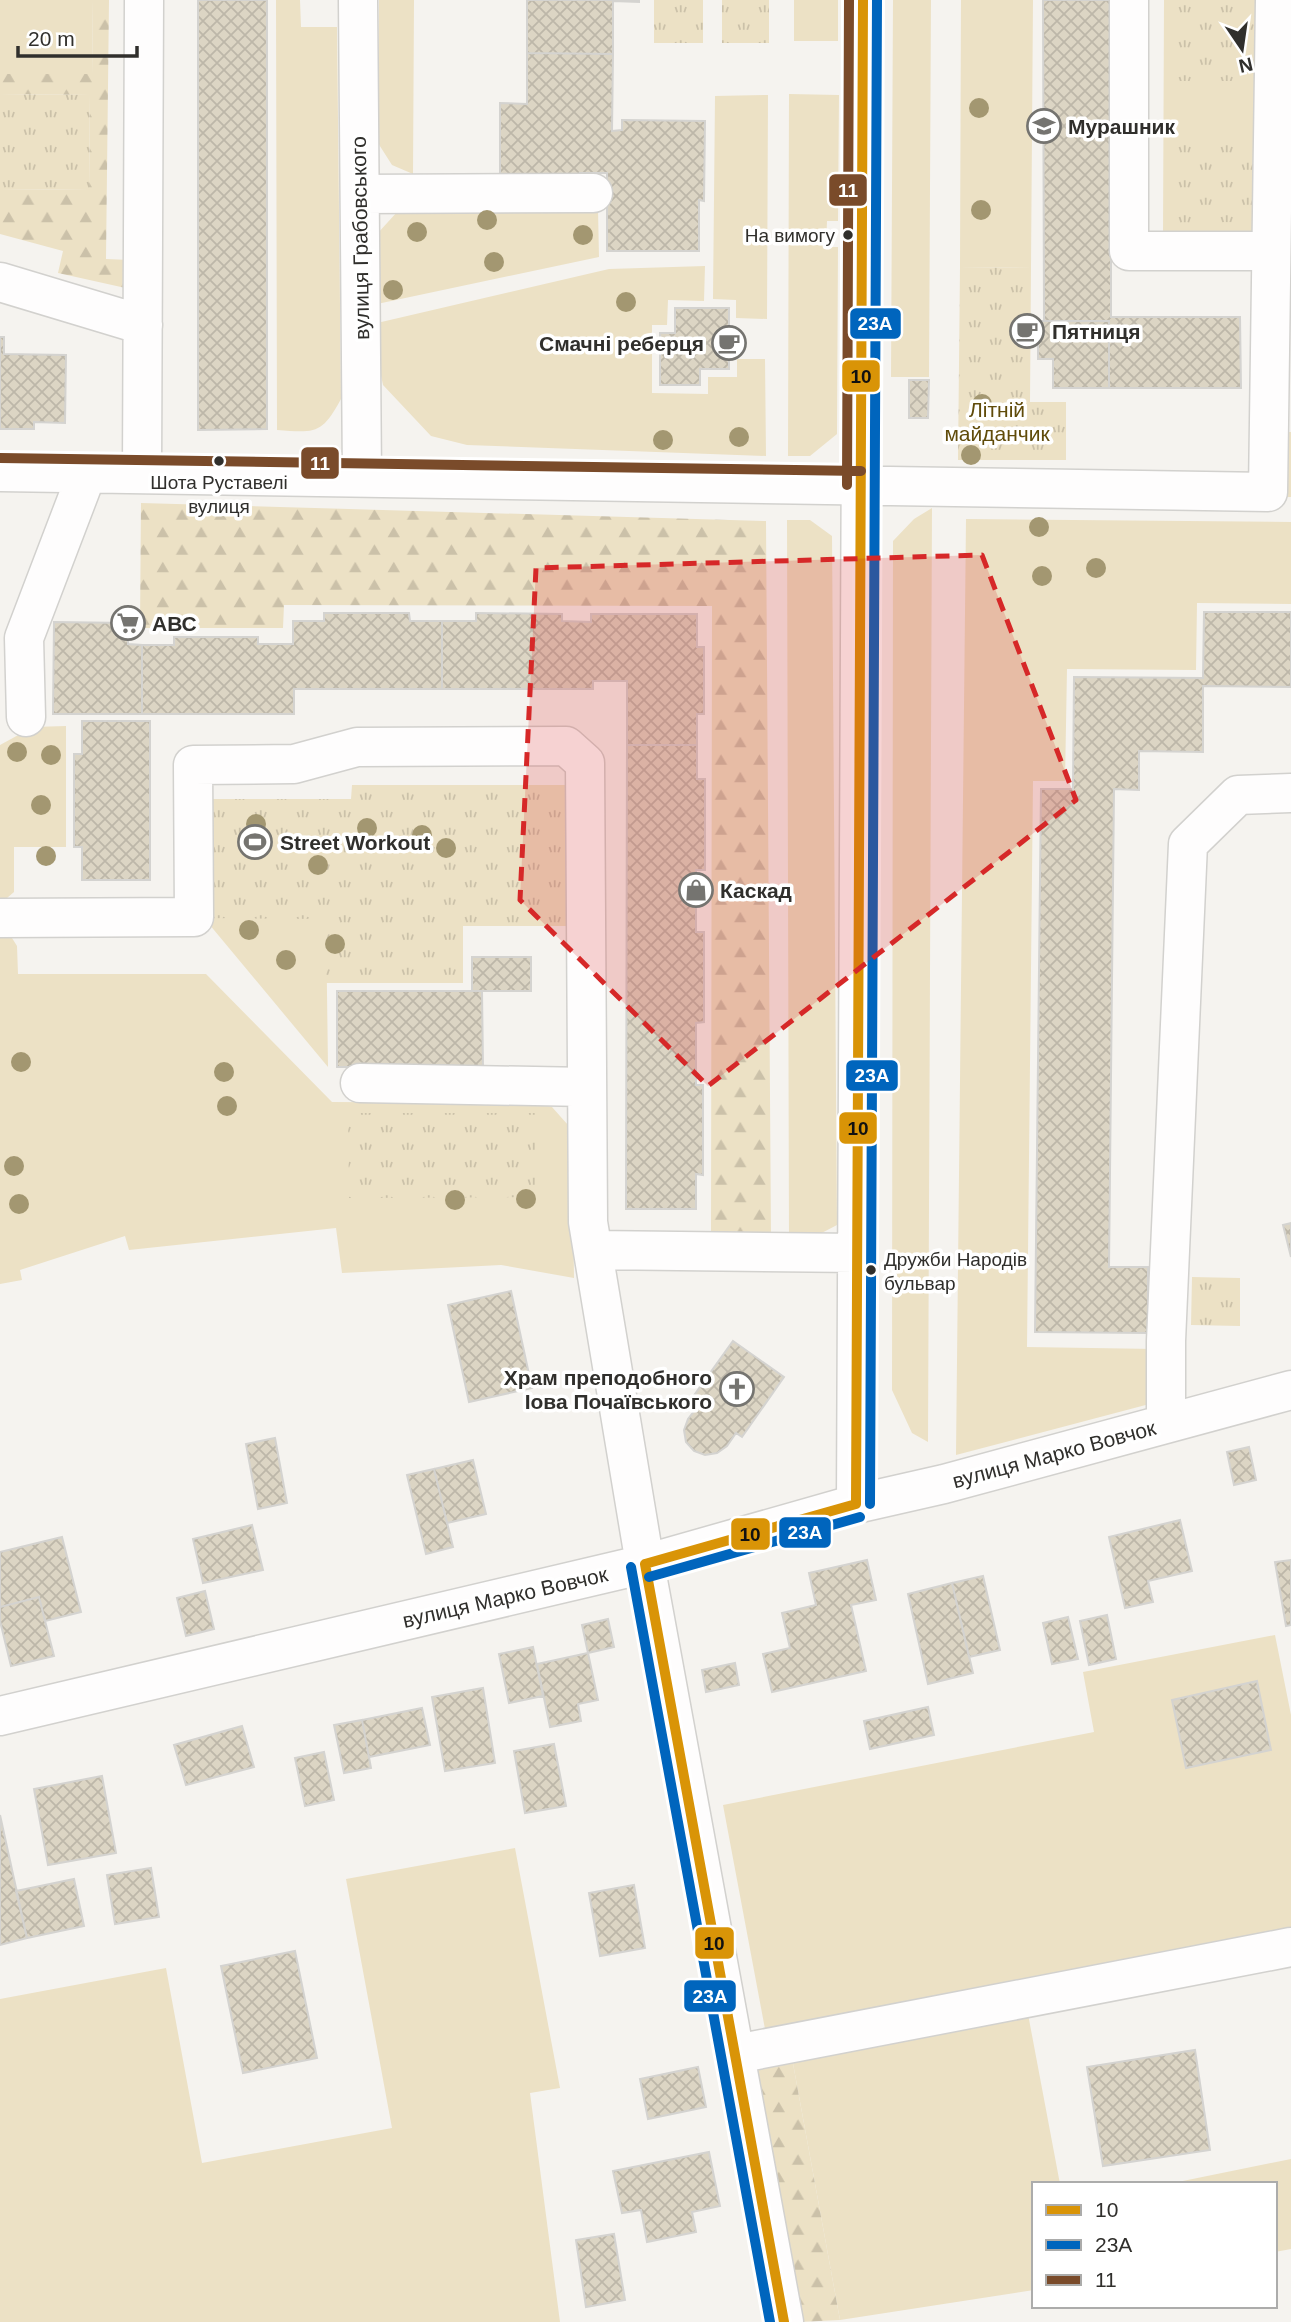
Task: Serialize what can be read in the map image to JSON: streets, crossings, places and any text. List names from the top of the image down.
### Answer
{
  "streets": {
    "street": ["вулиця Грабовського", "вулиця Марко Вовчок"]
  },
  "parks": ["Літній майданчик"],
  "places": {
    "school or university": ["Мурашник"],
    "other": ["На вимогу", "Шота Руставелі вулиця", "Дружби Народів бульвар"],
    "cafe": ["Пятниця", "Смачні реберця"],
    "supermarket": ["АВС"],
    "sports": ["Street Workout"],
    "shop": ["Каскад"],
    "church": ["Храм преподобного Іова Почаївського"]
  },
  "lines": ["transit line 10", "transit line 23А", "transit line 11"],
  "legend": ["10", "23А", "11"],
  "scale_bar": "20 m",
  "north": "bottom"
}
